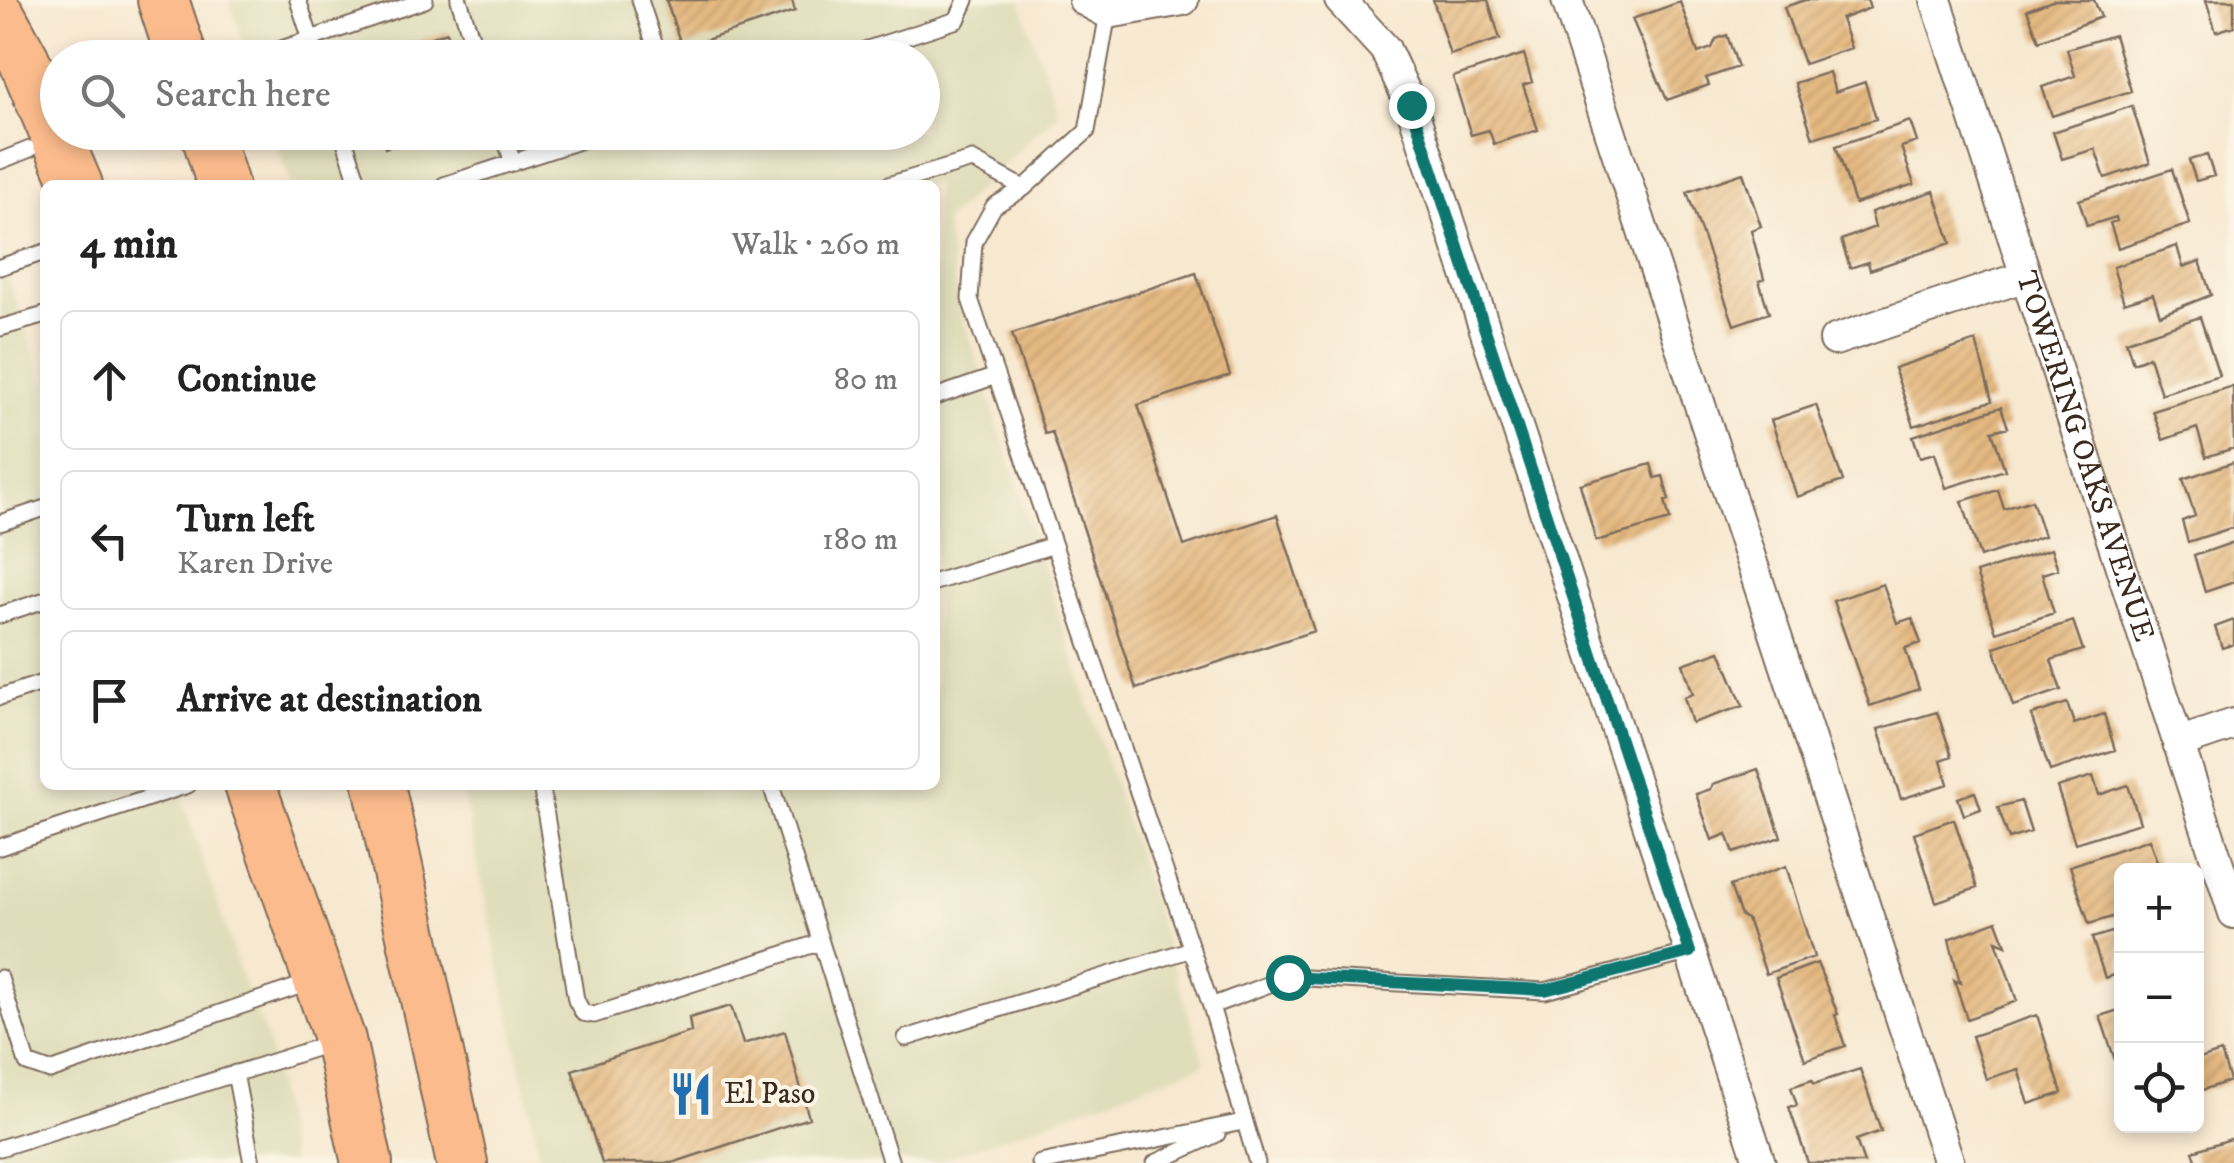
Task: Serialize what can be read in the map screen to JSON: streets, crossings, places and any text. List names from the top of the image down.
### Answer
{
  "streets": {
    "street": ["TOWERING OAKS AVENUE"]
  },
  "places": {
    "restaurant": ["El Paso"]
  },
  "page": {
    "search": "Search here",
    "heading": ["4 min", "Walk · 260 m"],
    "list": [
      ["Continue", "80 m"],
      ["Turn left", "Karen Drive", "180 m"],
      "Arrive at destination"
    ],
    "map_buttons": ["+", "−"]
  }
}
